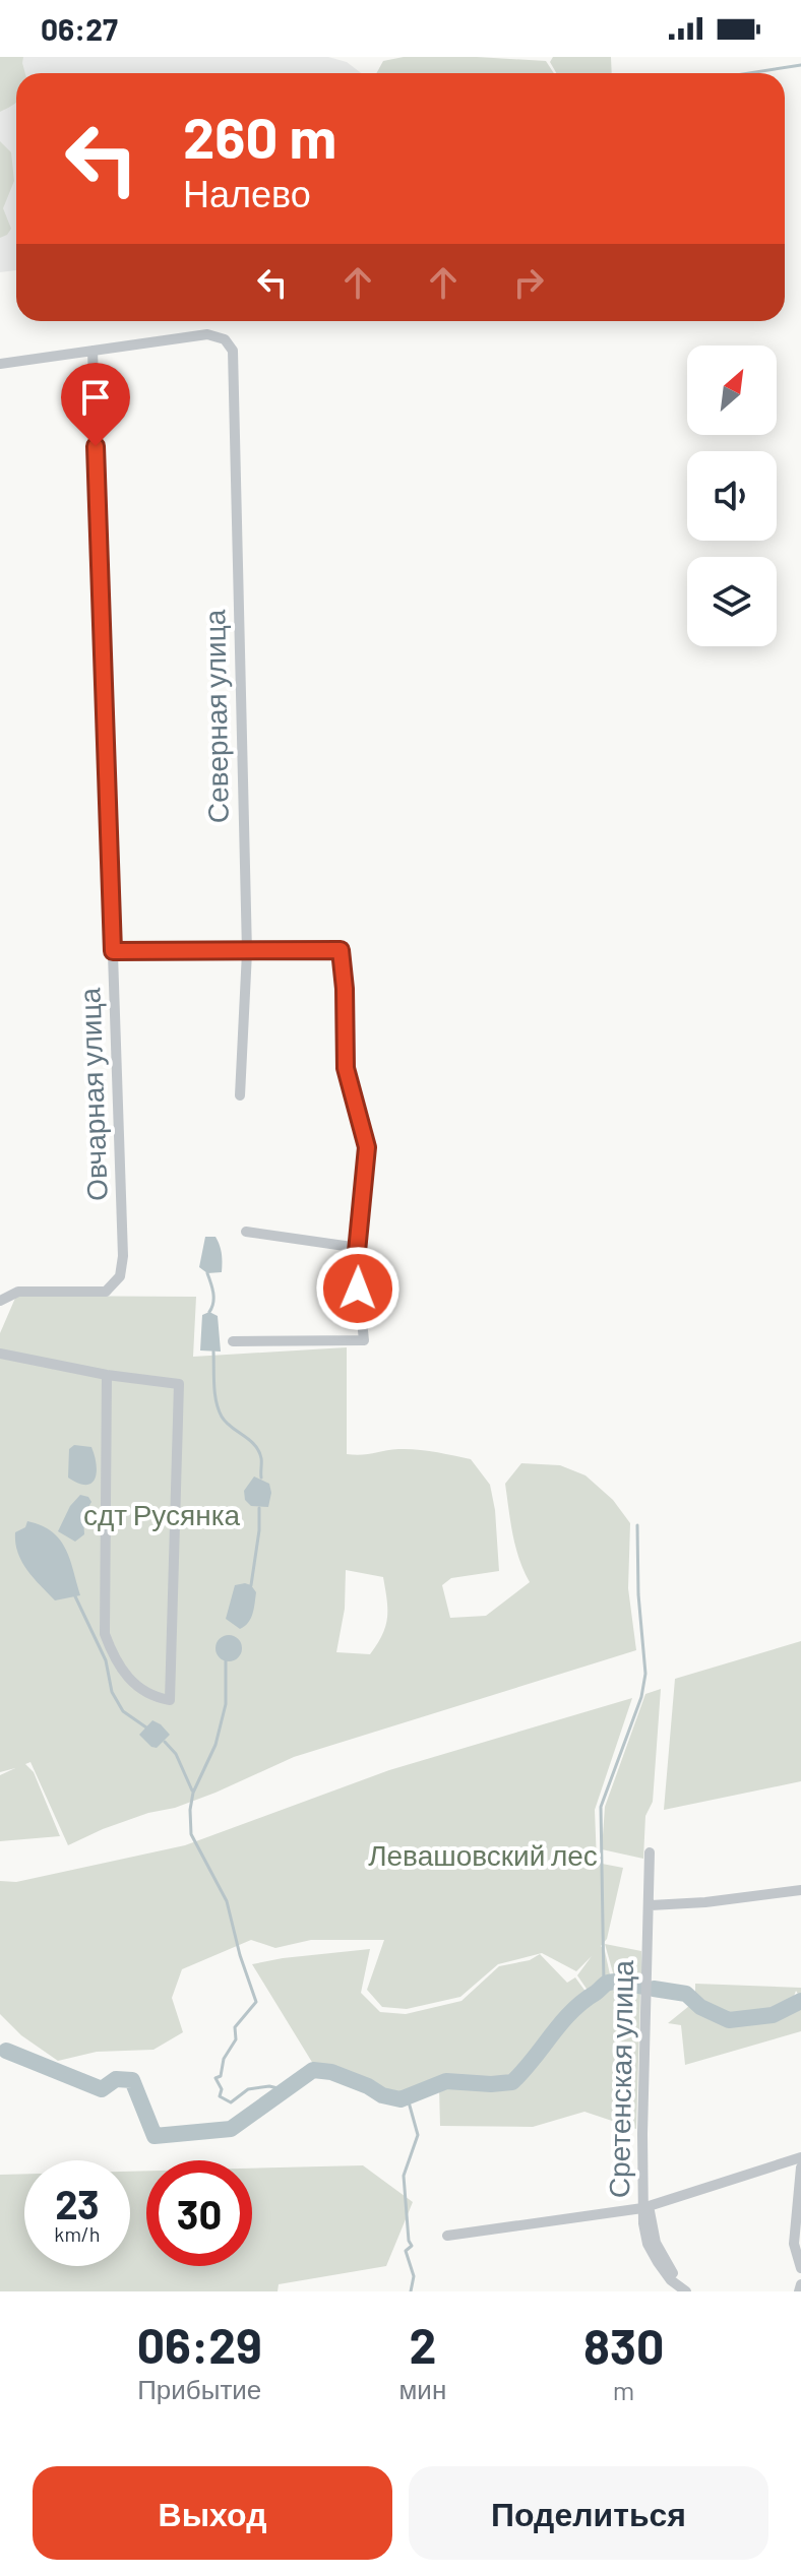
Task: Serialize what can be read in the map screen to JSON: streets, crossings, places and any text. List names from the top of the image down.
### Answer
{
  "streets": {
    "street": ["Северная улица", "Овчарная улица", "Сретенская улица"]
  },
  "crossings": [
    ["Северная улица", "Овчарная улица"]
  ],
  "parks": ["сдт Русянка", "Левашовский лес"],
  "north": "top right",
  "page": {
    "status": "06:27",
    "turn": ["260 m", "Налево"],
    "speed": "23 km/h",
    "limit": "30",
    "eta": [
      "06:29",
      "Прибытие",
      "2",
      "мин",
      "830",
      "m"
    ],
    "buttons": ["Выход", "Поделиться"]
  }
}
